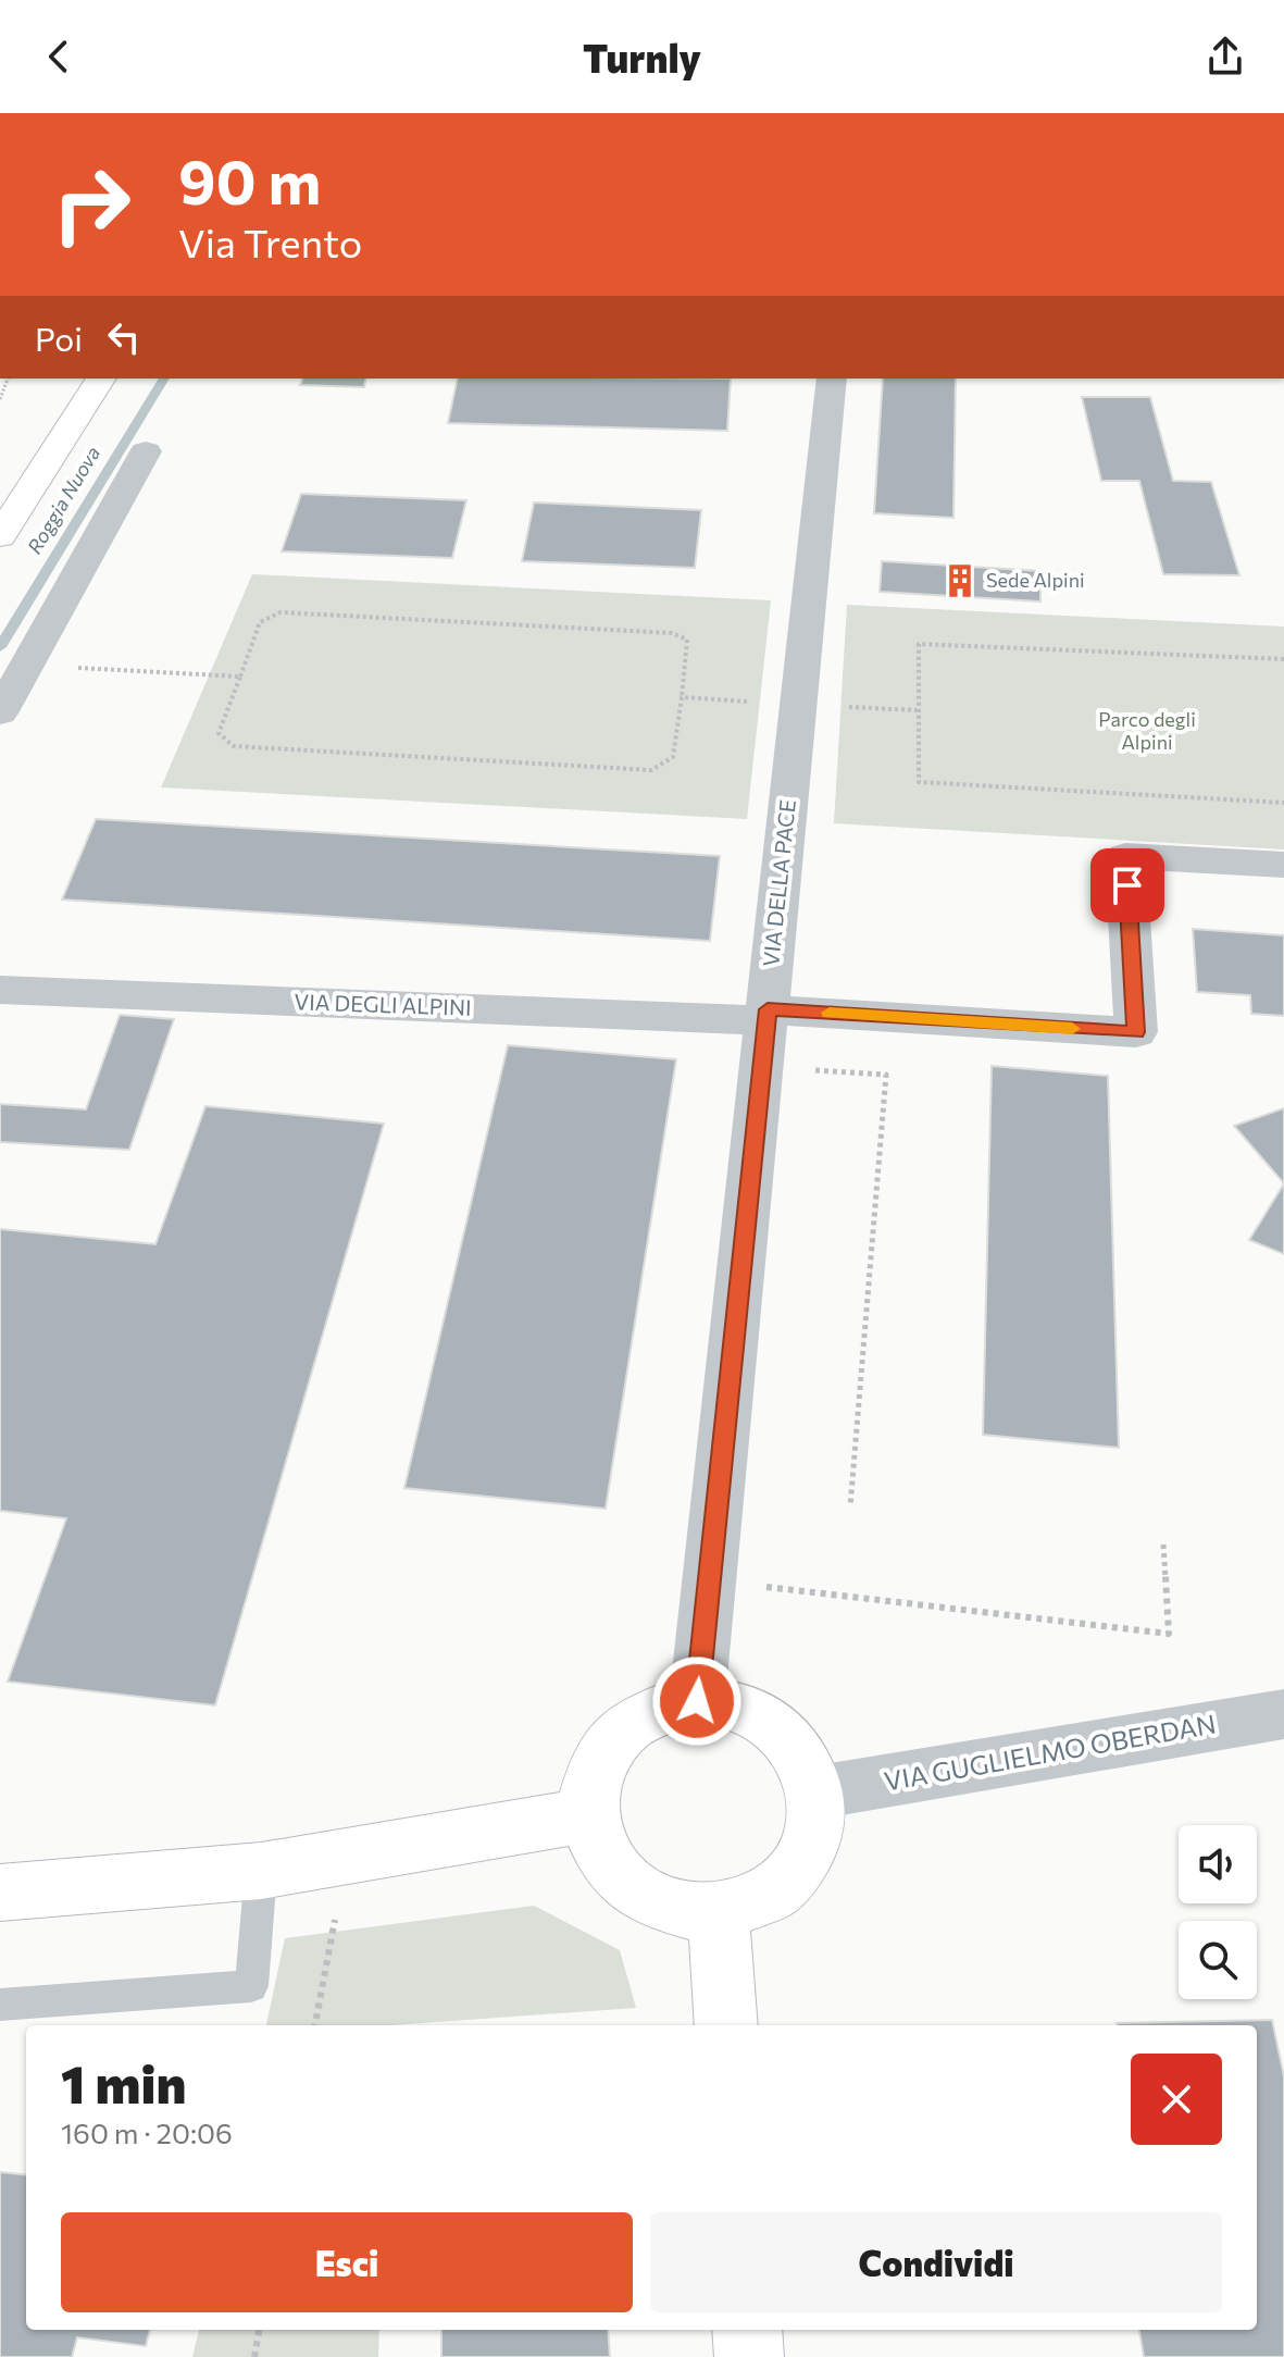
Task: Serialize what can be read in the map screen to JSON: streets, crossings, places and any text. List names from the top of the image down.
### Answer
{
  "streets": {
    "street": ["VIA DELLA PACE", "VIA DEGLI ALPINI", "VIA GUGLIELMO OBERDAN"]
  },
  "crossings": [
    ["VIA DELLA PACE", "VIA DEGLI ALPINI"],
    ["VIA DELLA PACE", "VIA GUGLIELMO OBERDAN"]
  ],
  "water": ["Roggia Nuova"],
  "parks": ["Parco degli Alpini"],
  "places": {
    "building": ["Sede Alpini"]
  },
  "page": {
    "header": "Turnly",
    "turn": ["90 m", "Via Trento"],
    "then": "Poi",
    "heading": ["1 min", "160 m · 20:06"],
    "buttons": ["Esci", "Condividi"]
  }
}
